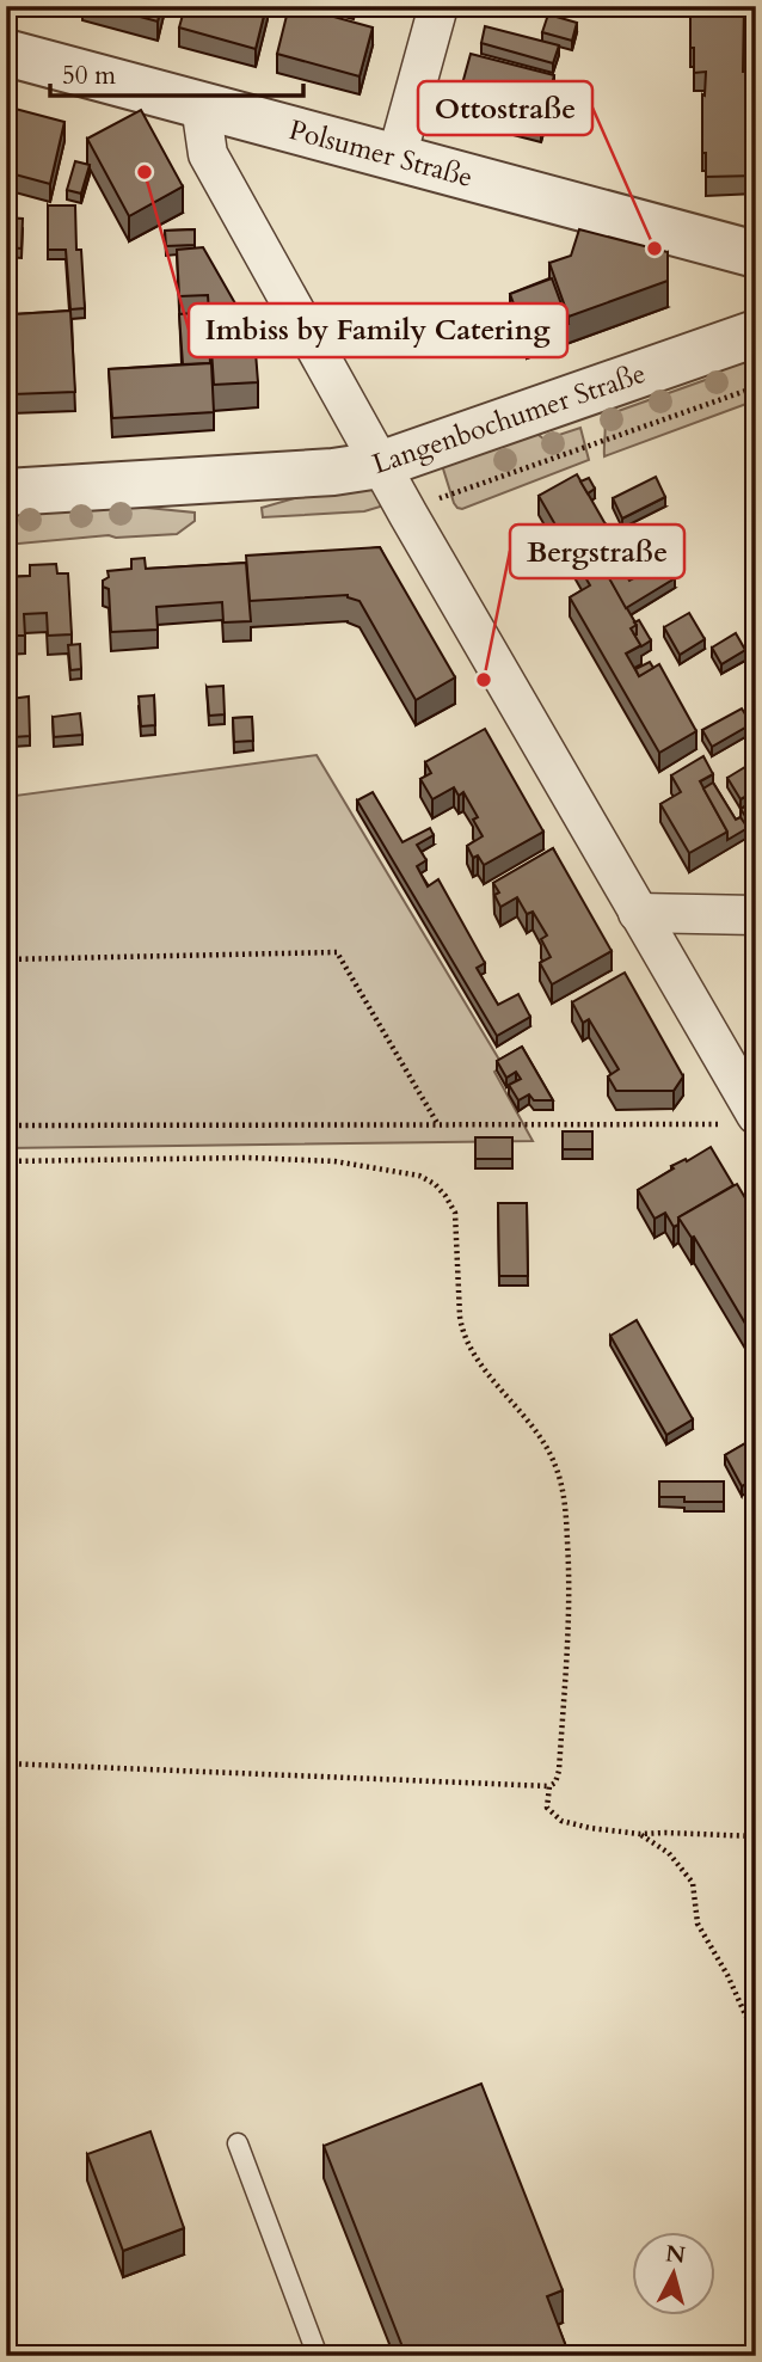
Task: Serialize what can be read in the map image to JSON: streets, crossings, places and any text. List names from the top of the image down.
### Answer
{
  "streets": {
    "street": ["Polsumer Straße", "Langenbochumer Straße"]
  },
  "places": ["Imbiss by Family Catering", "Ottostraße", "Bergstraße"],
  "scale_bar": "50 m",
  "north": "top"
}
